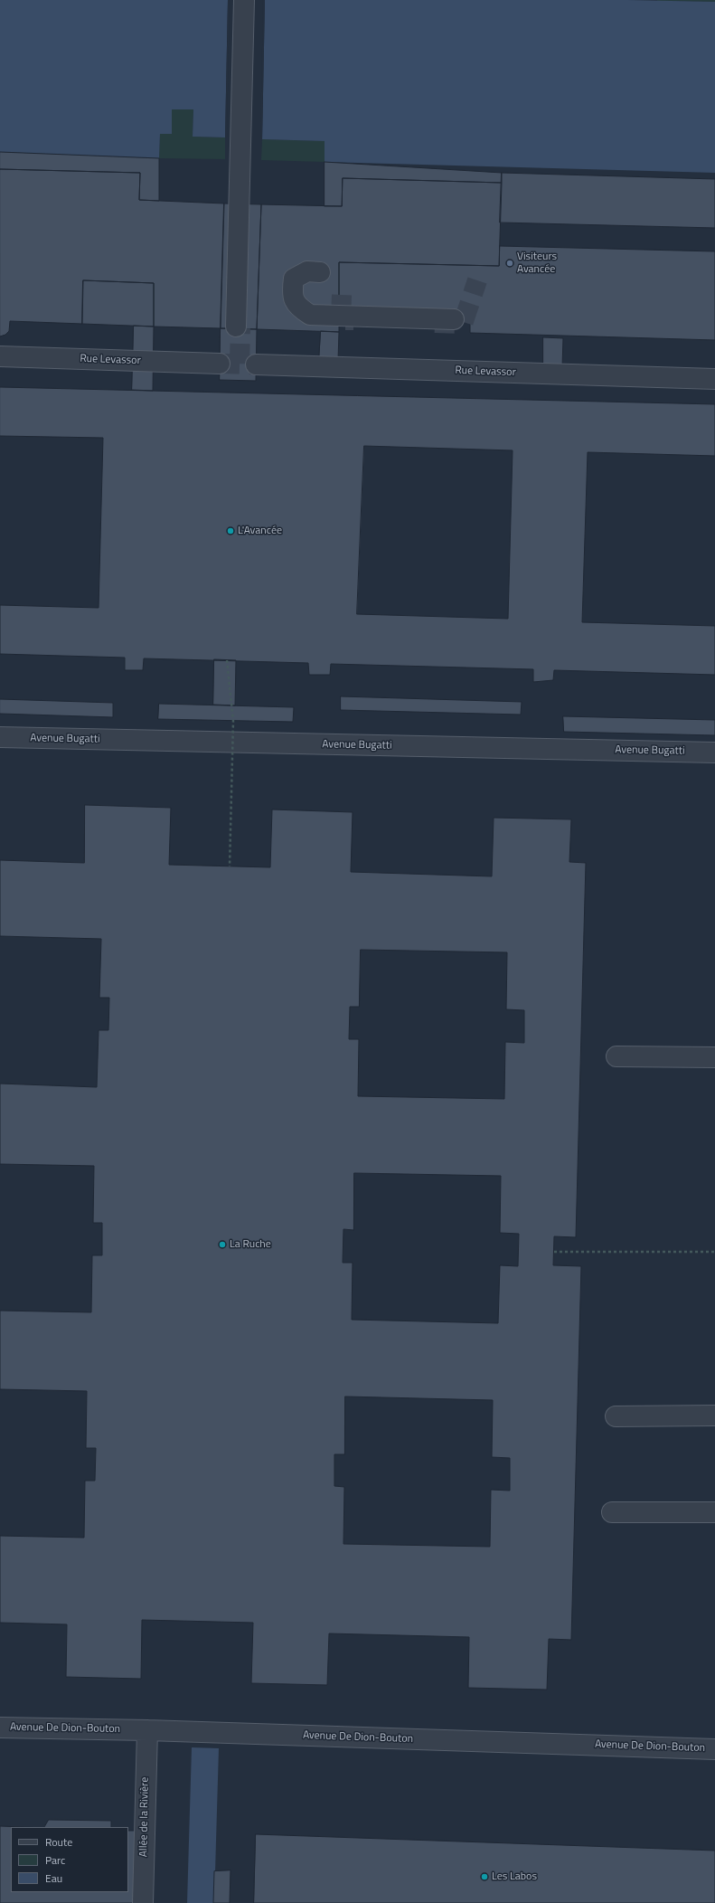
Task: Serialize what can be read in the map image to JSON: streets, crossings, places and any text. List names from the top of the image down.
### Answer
{
  "streets": {
    "lane": [
      "Rue Levassor",
      "Avenue Bugatti",
      "Avenue De Dion-Bouton",
      "Allée de la Rivière"
    ]
  },
  "crossings": [
    ["Avenue De Dion-Bouton", "Allée de la Rivière"]
  ],
  "places": [
    "Visiteurs Avancée",
    "L'Avancée",
    "La Ruche",
    "Les Labos"
  ],
  "legend": ["Route", "Parc", "Eau"]
}
